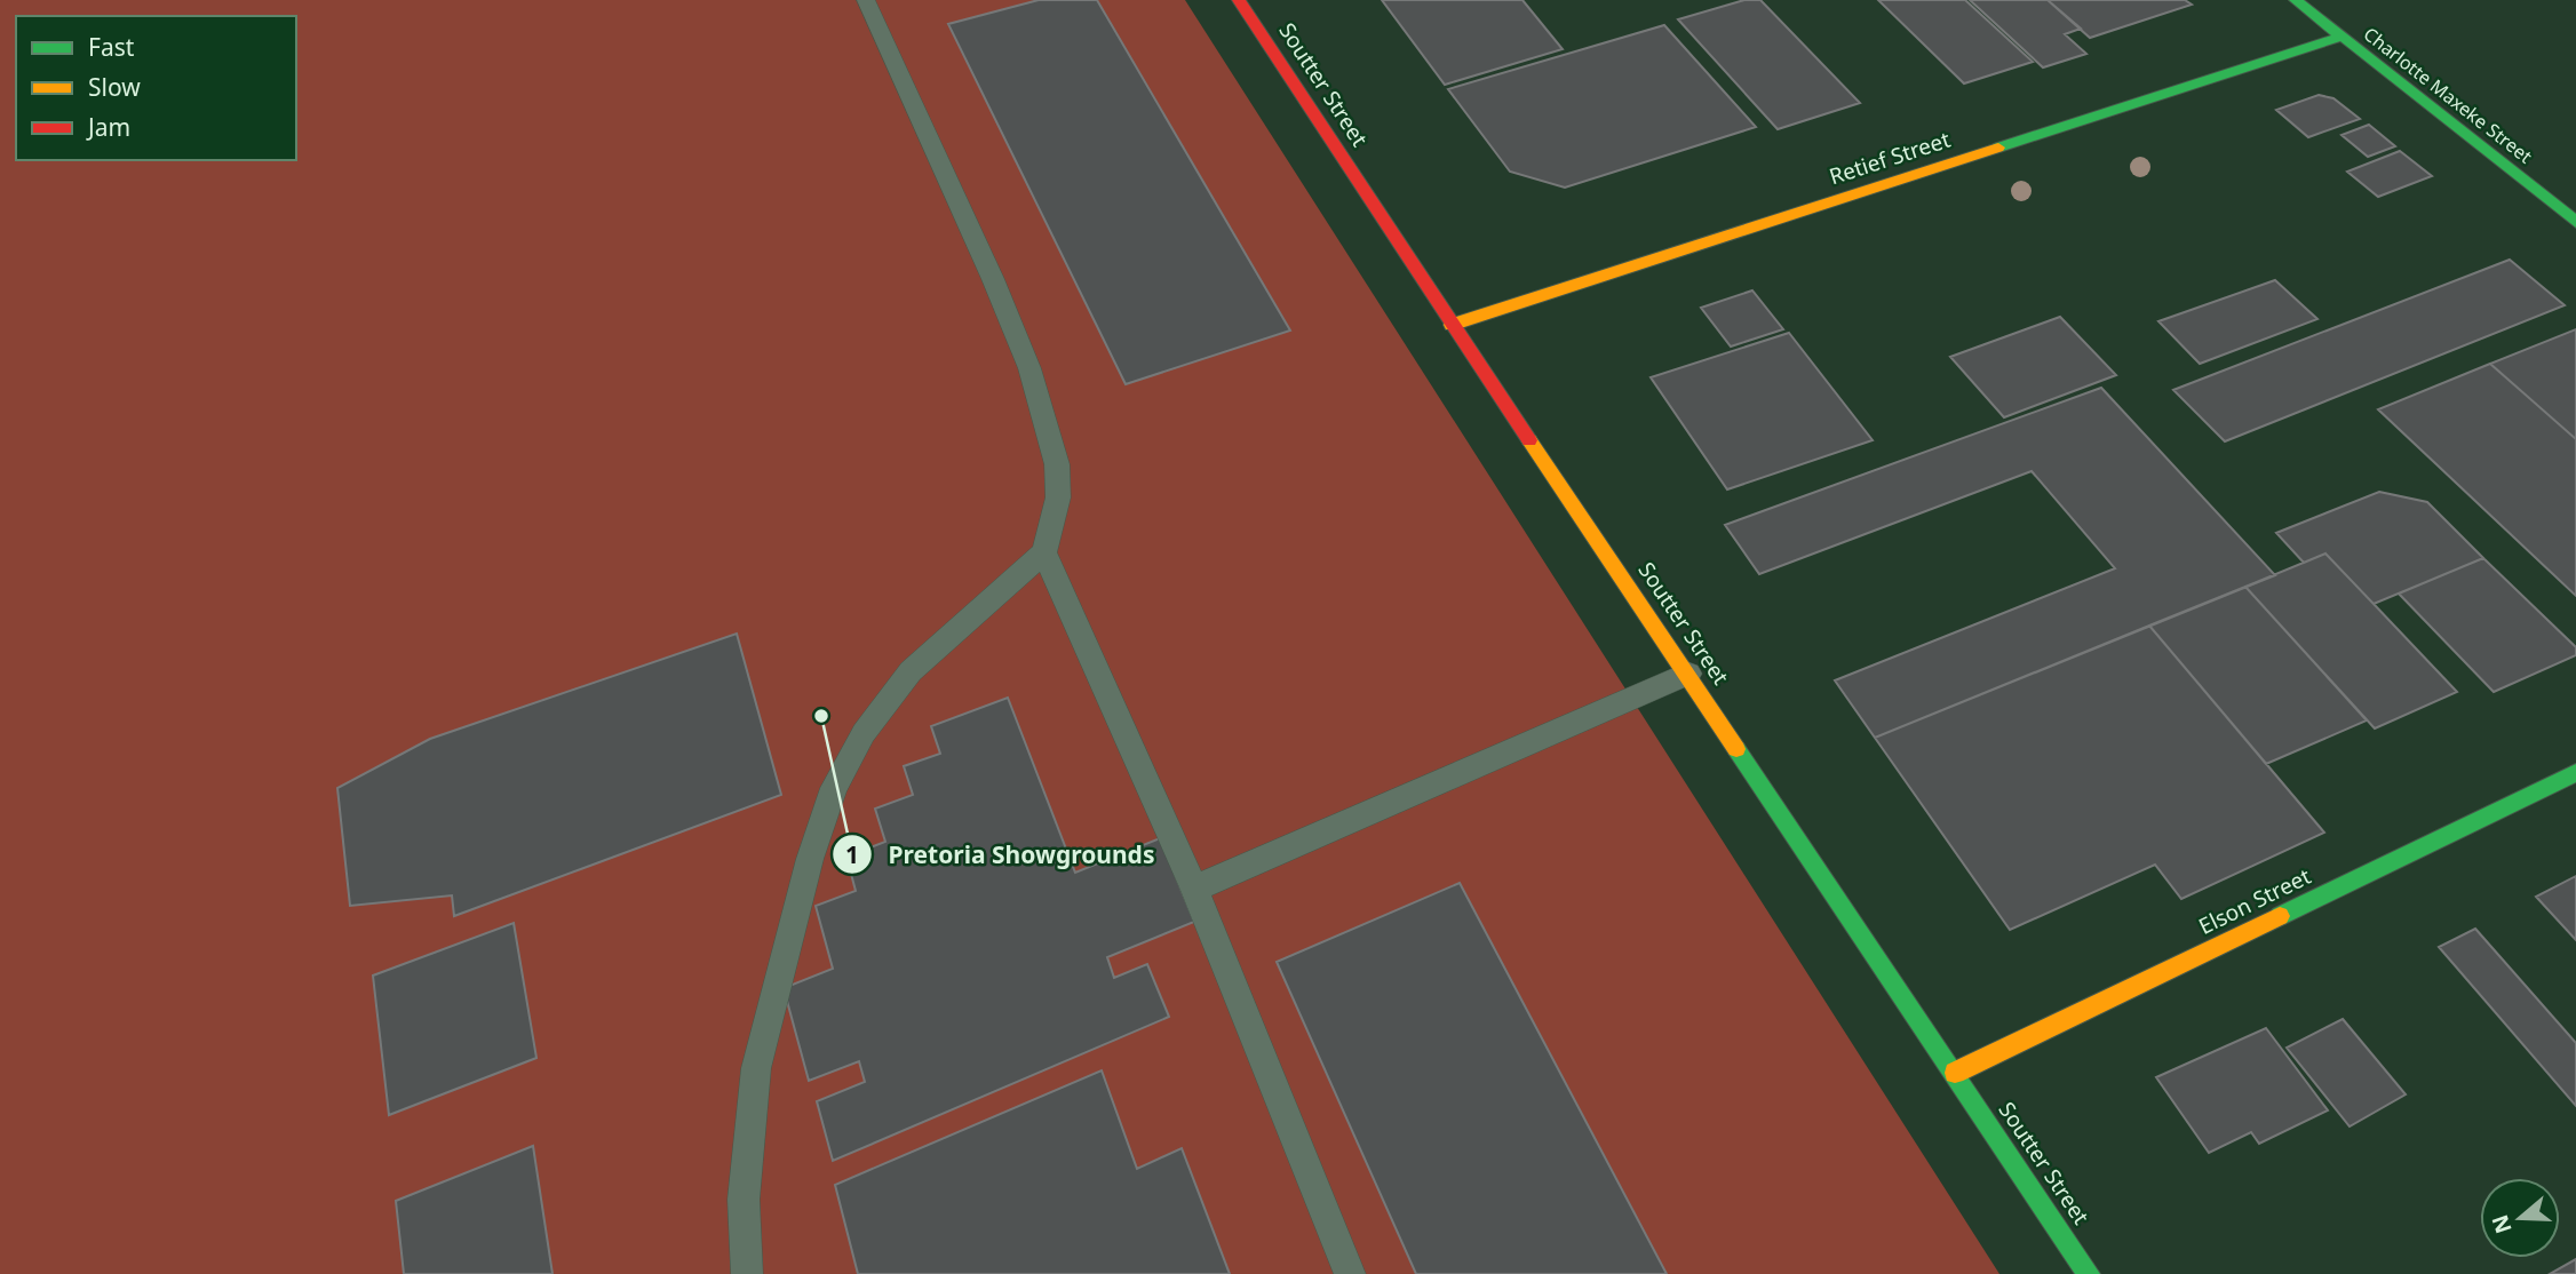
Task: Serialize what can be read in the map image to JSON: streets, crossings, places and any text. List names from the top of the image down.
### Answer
{
  "streets": {
    "main road": [
      "Soutter Street",
      "Charlotte Maxeke Street",
      "Retief Street",
      "Elson Street"
    ]
  },
  "crossings": [
    ["Soutter Street", "Retief Street"],
    ["Soutter Street", "Elson Street"],
    ["Charlotte Maxeke Street", "Retief Street"]
  ],
  "places": ["Pretoria Showgrounds"],
  "legend": ["Fast", "Slow", "Jam"],
  "north": "left"
}
